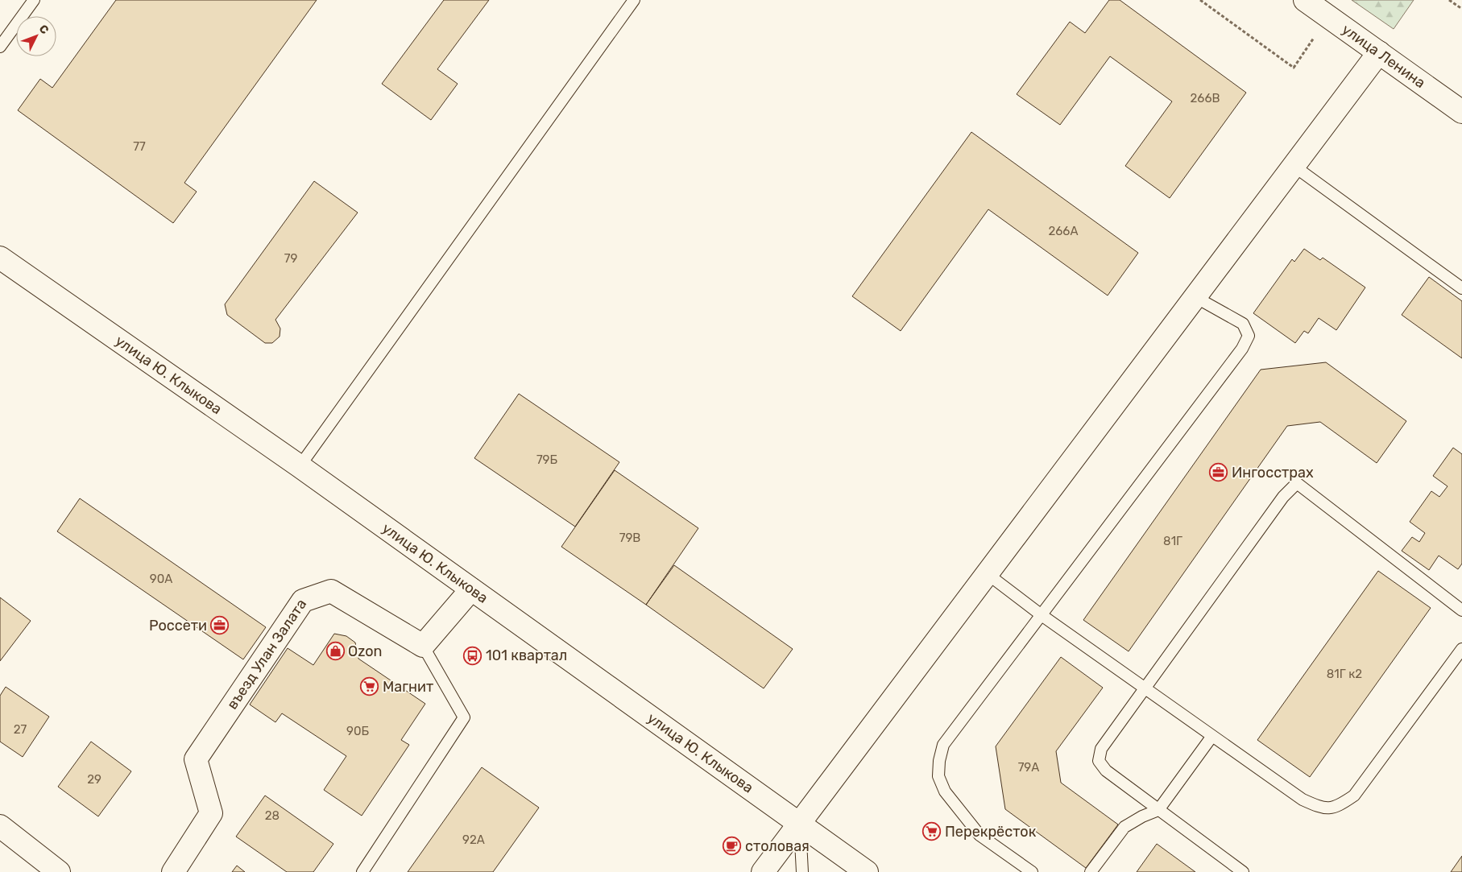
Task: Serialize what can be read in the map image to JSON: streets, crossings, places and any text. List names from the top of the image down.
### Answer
{
  "streets": {
    "main road": ["улица Ленина", "улица Ю. Клыкова", "въезд Улан Залата"]
  },
  "places": {
    "office": ["Ингосстрах", "Россети"],
    "shop": ["Ozon"],
    "bus stop": ["101 квартал"],
    "supermarket": ["Магнит", "Перекрёсток"],
    "cafe": ["столовая"]
  },
  "house_numbers": [
    "266В",
    "77",
    "266А",
    "79",
    "79Б",
    "79В",
    "81Г",
    "90А",
    "81Г к2",
    "27",
    "90Б",
    "79А",
    "29",
    "28",
    "92А"
  ],
  "north": "top right"
}
